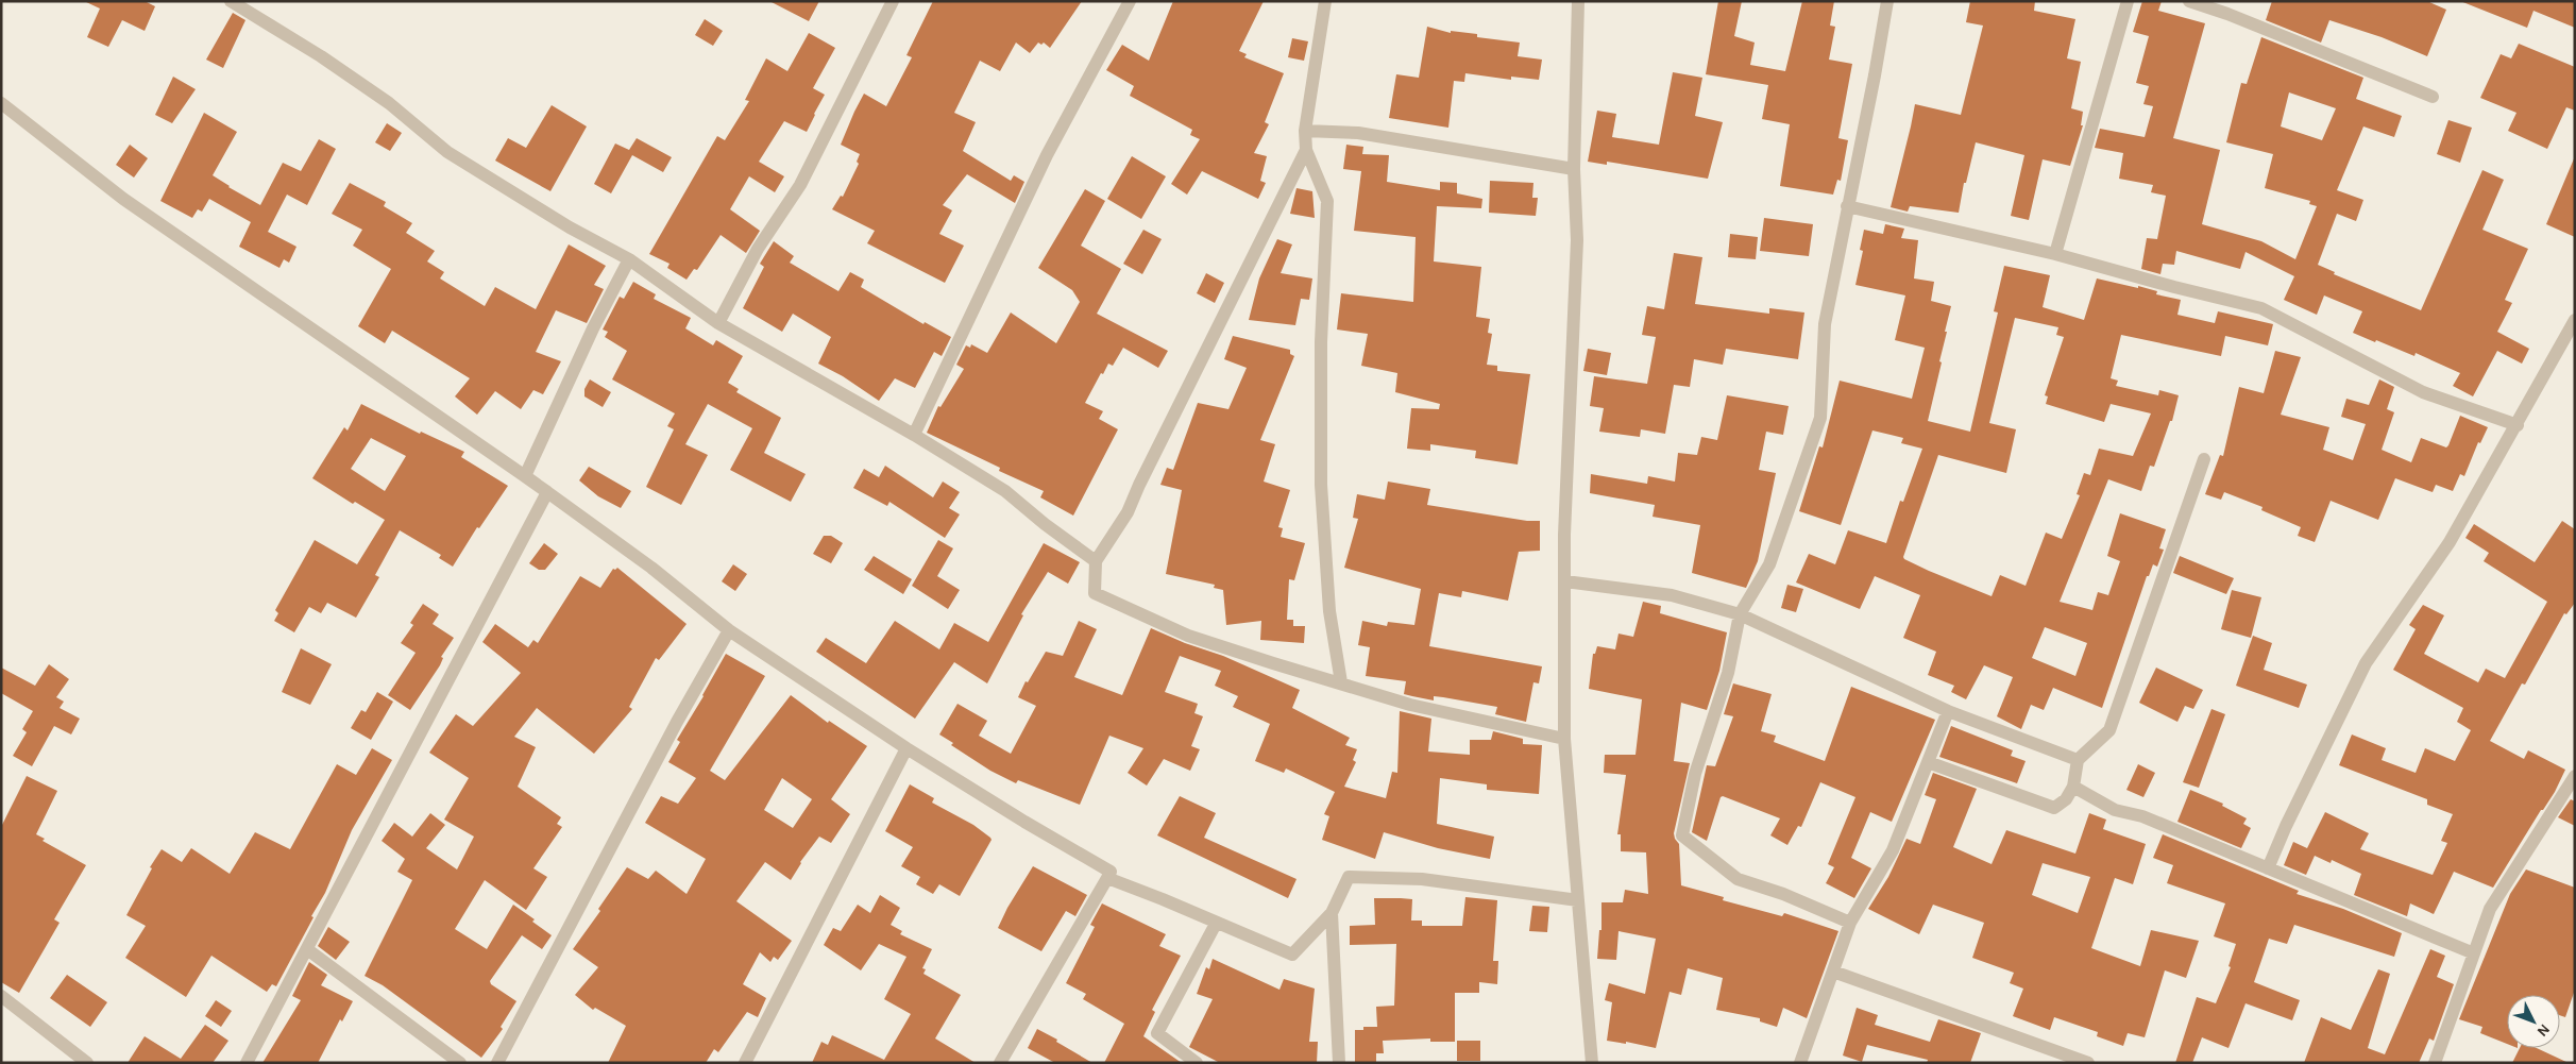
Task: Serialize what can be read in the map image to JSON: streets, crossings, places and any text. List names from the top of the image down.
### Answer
{
  "north": "bottom right"
}
